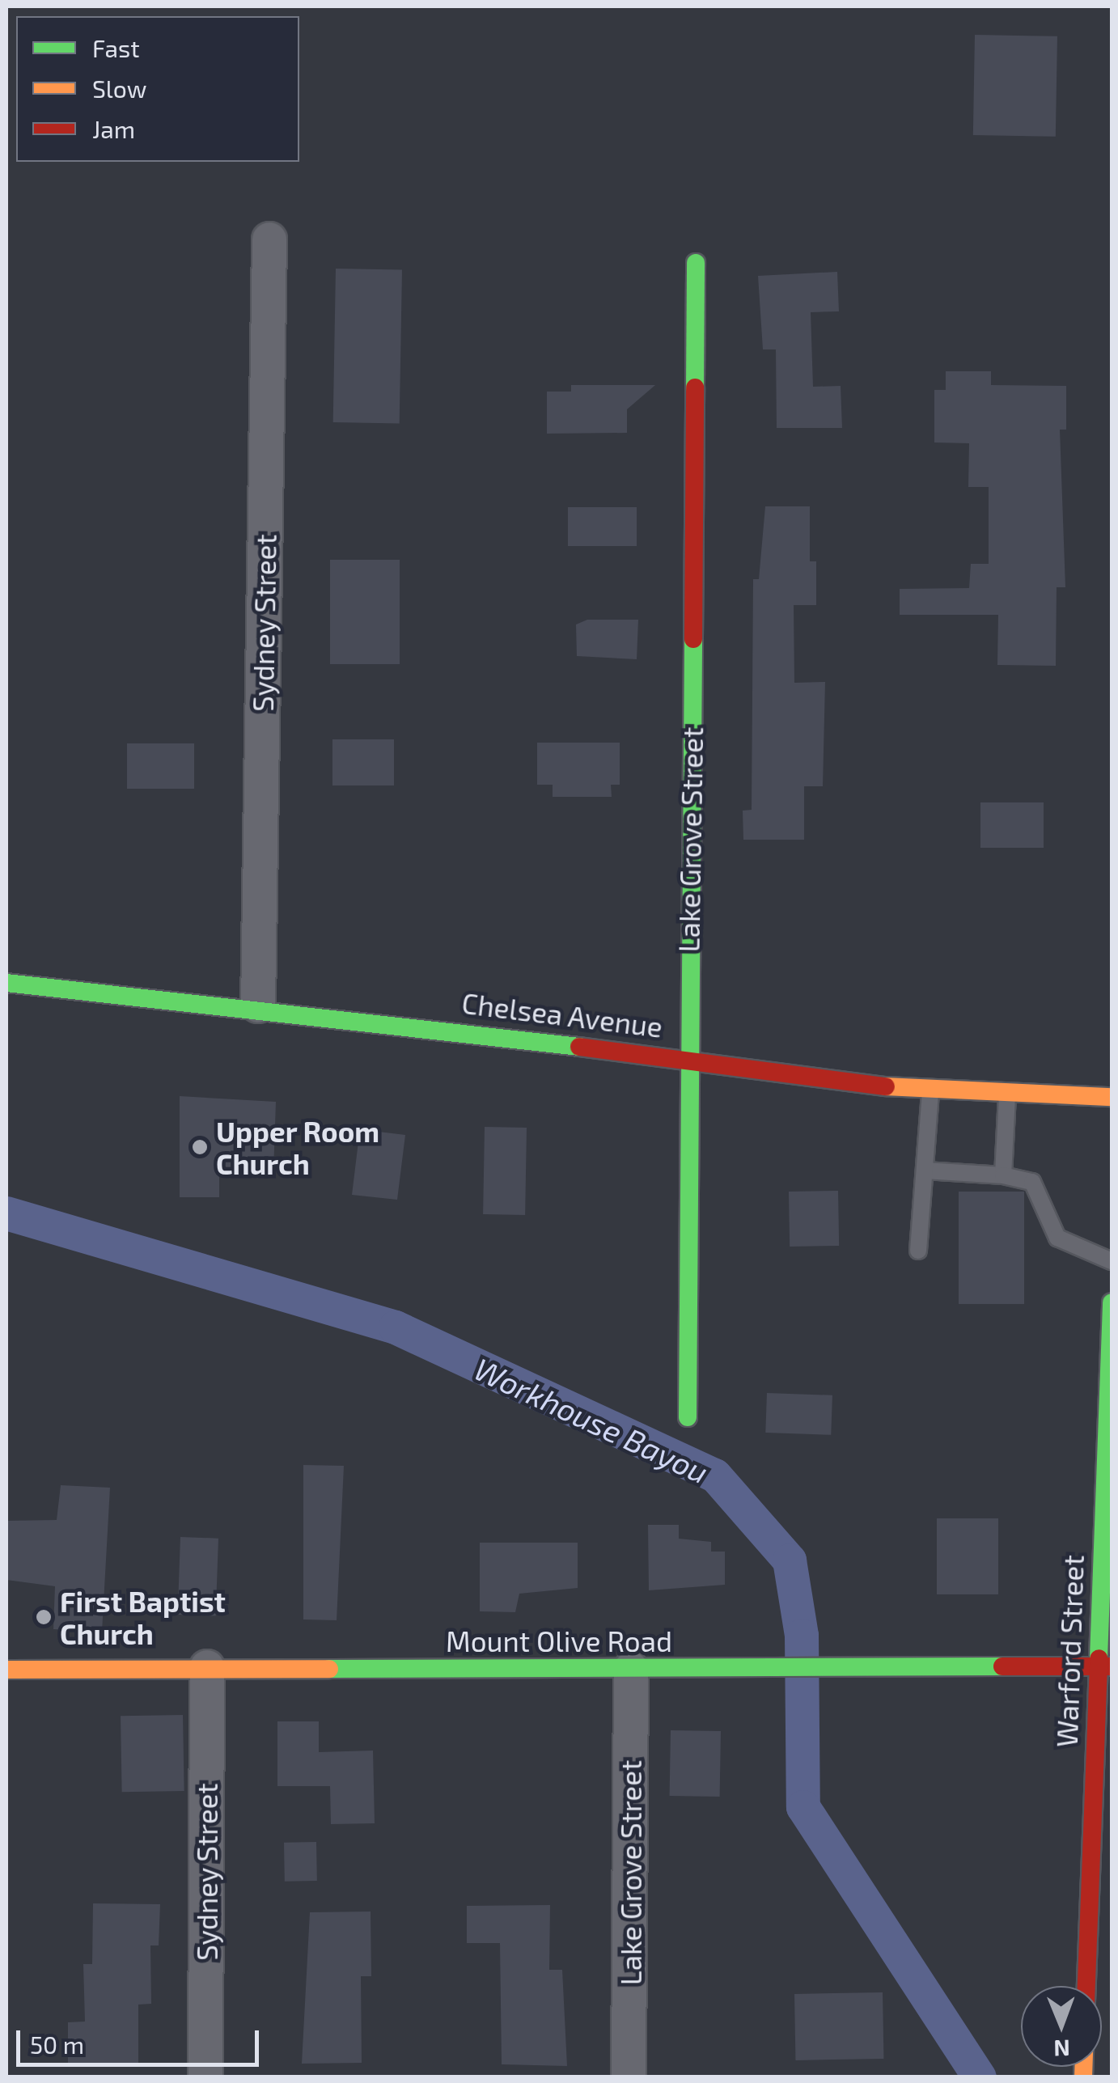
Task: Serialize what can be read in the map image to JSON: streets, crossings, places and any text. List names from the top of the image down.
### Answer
{
  "streets": {
    "street": [
      "Sydney Street",
      "Lake Grove Street",
      "Chelsea Avenue",
      "Mount Olive Road",
      "Warford Street"
    ]
  },
  "crossings": [
    ["Sydney Street", "Chelsea Avenue"],
    ["Sydney Street", "Mount Olive Road"],
    ["Lake Grove Street", "Chelsea Avenue"],
    ["Lake Grove Street", "Mount Olive Road"],
    ["Mount Olive Road", "Warford Street"]
  ],
  "water": ["Workhouse Bayou"],
  "places": ["Upper Room Church", "First Baptist Church"],
  "legend": ["Fast", "Slow", "Jam"],
  "scale_bar": "50 m",
  "north": "bottom"
}
